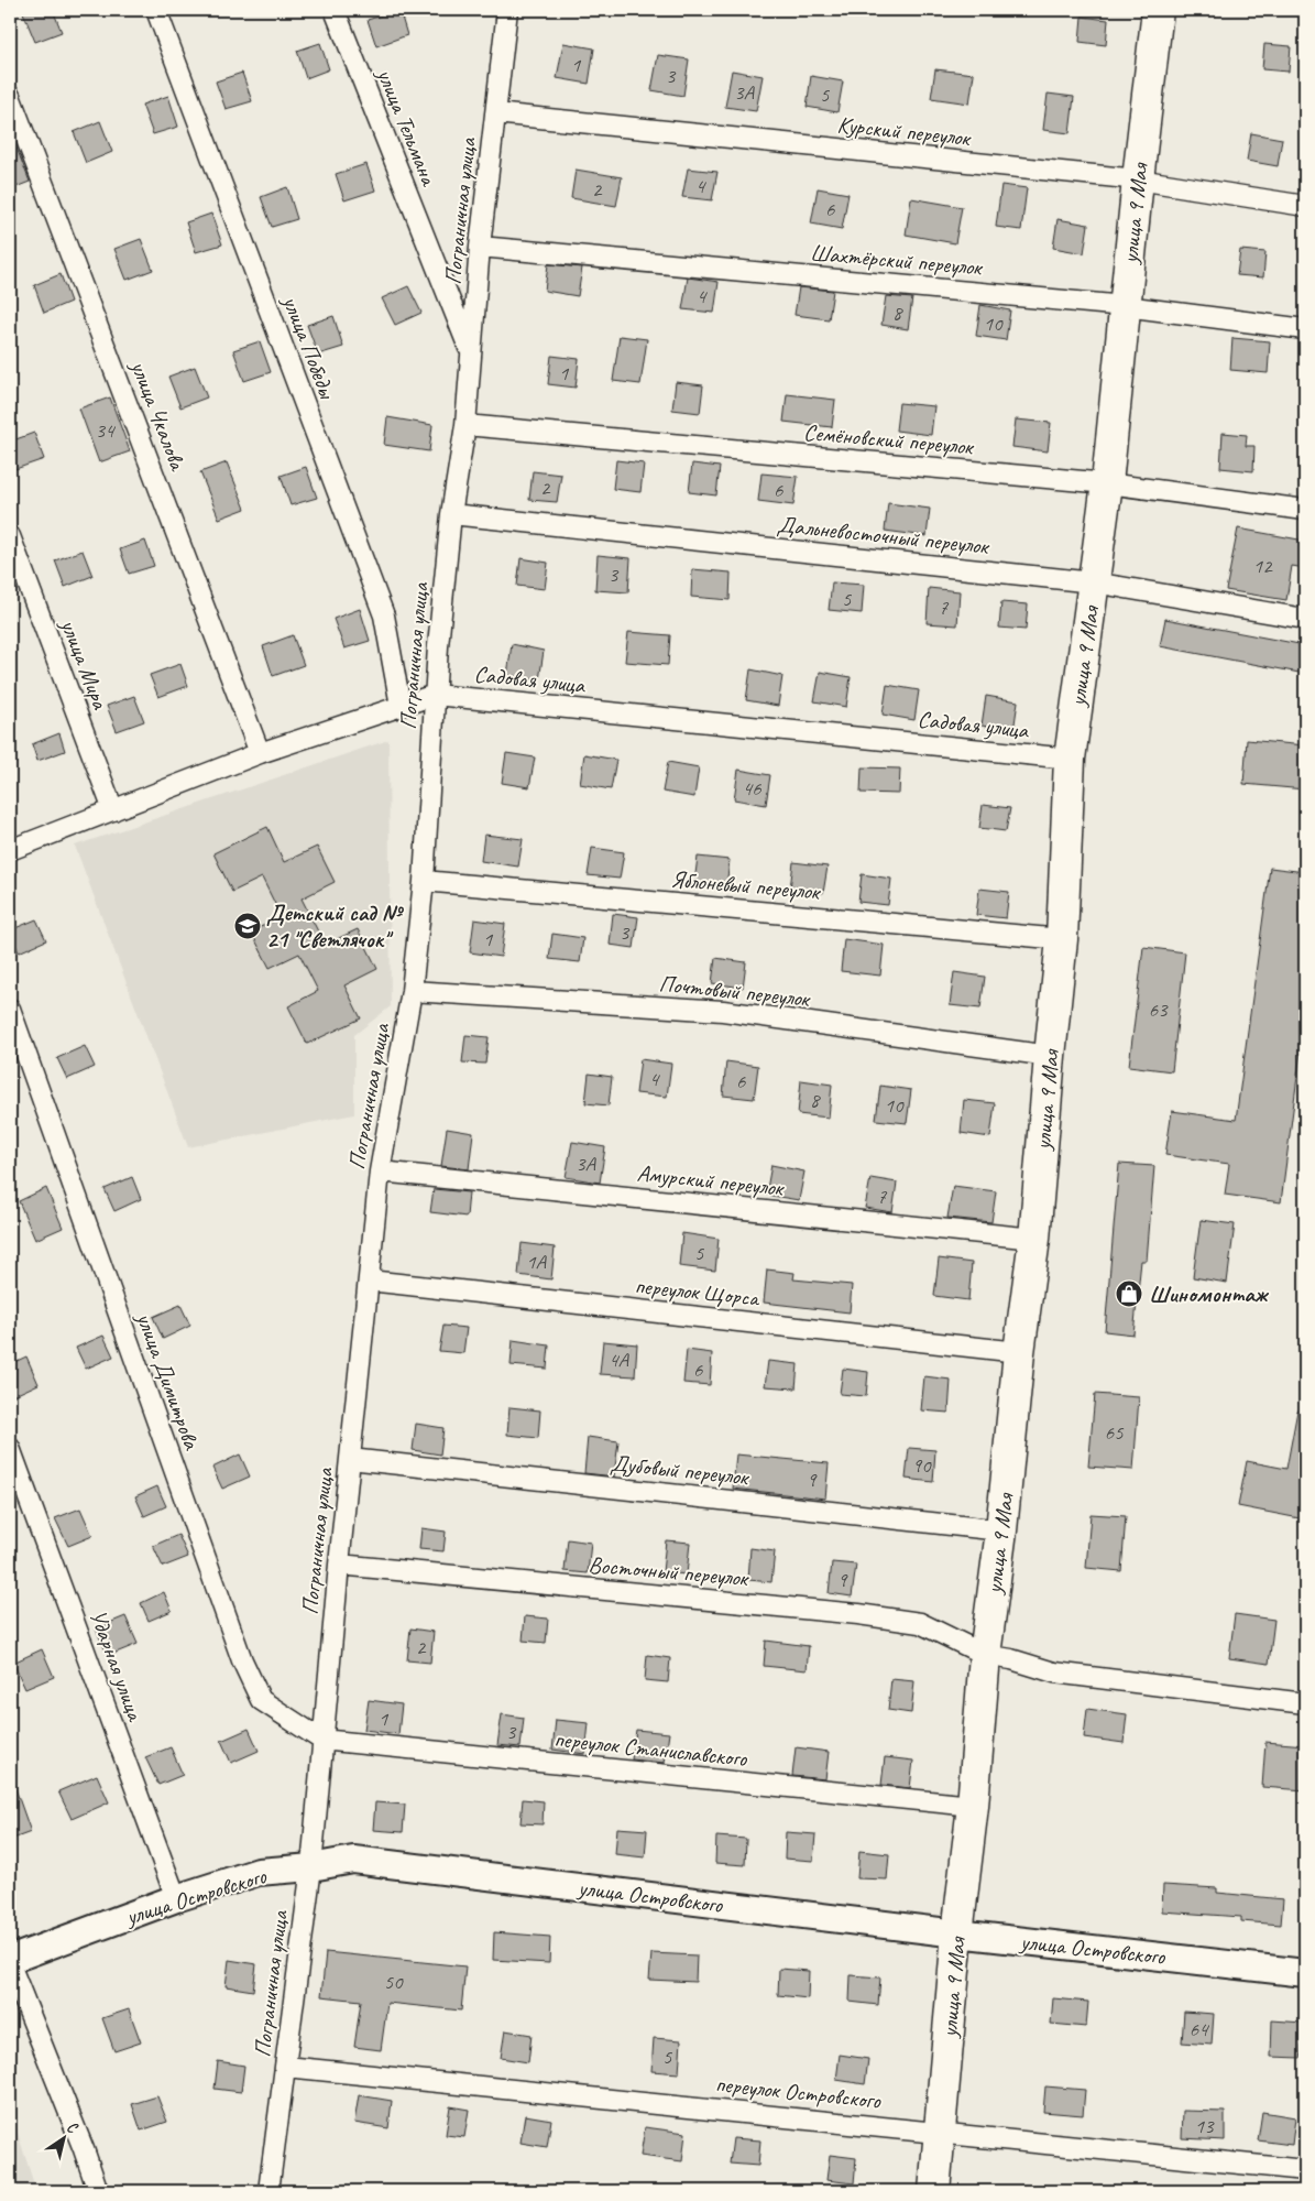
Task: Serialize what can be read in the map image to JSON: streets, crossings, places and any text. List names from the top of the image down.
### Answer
{
  "streets": {
    "main road": ["улица 9 Мая", "улица Островского"],
    "street": [
      "улица Тельмана",
      "Курский переулок",
      "Пограничная улица",
      "Шахтёрский переулок",
      "улица Победы",
      "улица Чкалова",
      "Семёновский переулок",
      "Дальневосточный переулок",
      "улица Мира",
      "Садовая улица",
      "Яблоневый переулок",
      "Почтовый переулок",
      "Амурский переулок",
      "переулок Щорса",
      "улица Димитрова",
      "Дубовый переулок",
      "Восточный переулок",
      "Ударная улица",
      "переулок Станиславского",
      "переулок Островского"
    ]
  },
  "crossings": [
    ["улица Тельмана", "Пограничная улица"],
    ["Курский переулок", "Пограничная улица"],
    ["Курский переулок", "улица 9 Мая"],
    ["Пограничная улица", "Шахтёрский переулок"],
    ["Пограничная улица", "Семёновский переулок"],
    ["Пограничная улица", "Дальневосточный переулок"],
    ["Пограничная улица", "Садовая улица"],
    ["Пограничная улица", "Яблоневый переулок"],
    ["Пограничная улица", "Почтовый переулок"],
    ["Пограничная улица", "Амурский переулок"],
    ["Пограничная улица", "переулок Щорса"],
    ["Пограничная улица", "улица Димитрова"],
    ["Пограничная улица", "Дубовый переулок"],
    ["Пограничная улица", "Восточный переулок"],
    ["Пограничная улица", "переулок Станиславского"],
    ["Пограничная улица", "улица Островского"],
    ["Пограничная улица", "переулок Островского"],
    ["улица 9 Мая", "Шахтёрский переулок"],
    ["улица 9 Мая", "Семёновский переулок"],
    ["улица 9 Мая", "Дальневосточный переулок"],
    ["улица 9 Мая", "Садовая улица"],
    ["улица 9 Мая", "Яблоневый переулок"],
    ["улица 9 Мая", "Почтовый переулок"],
    ["улица 9 Мая", "Амурский переулок"],
    ["улица 9 Мая", "переулок Щорса"],
    ["улица 9 Мая", "Дубовый переулок"],
    ["улица 9 Мая", "Восточный переулок"],
    ["улица 9 Мая", "переулок Станиславского"],
    ["улица 9 Мая", "улица Островского"],
    ["улица 9 Мая", "переулок Островского"],
    ["улица Победы", "Садовая улица"],
    ["улица Чкалова", "Садовая улица"],
    ["улица Мира", "Садовая улица"],
    ["улица Димитрова", "переулок Станиславского"],
    ["Ударная улица", "улица Островского"]
  ],
  "places": {
    "school or university": ["Детский сад № 21 \"Светлячок\""],
    "shop": ["Шиномонтаж"]
  },
  "house_numbers": [
    "1",
    "3",
    "3А",
    "5",
    "4",
    "2",
    "6",
    "4",
    "8",
    "10",
    "1",
    "34",
    "2",
    "6",
    "12",
    "3",
    "5",
    "7",
    "46",
    "3",
    "1",
    "63",
    "4",
    "6",
    "8",
    "10",
    "3А",
    "7",
    "5",
    "1А",
    "4А",
    "6",
    "65",
    "90",
    "9",
    "9",
    "2",
    "1",
    "3",
    "50",
    "64",
    "5",
    "13"
  ],
  "north": "top right"
}
